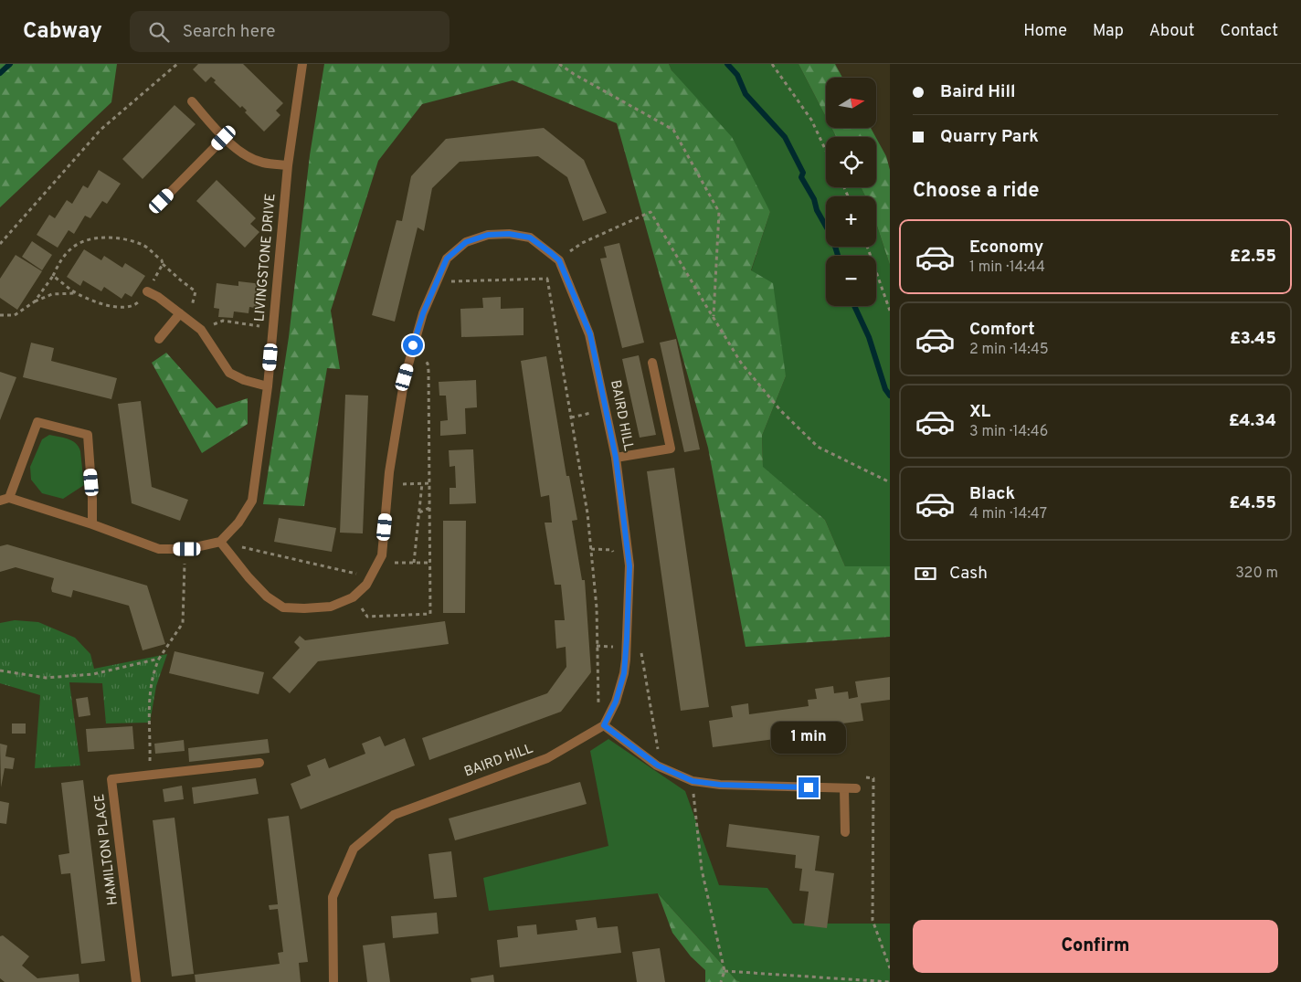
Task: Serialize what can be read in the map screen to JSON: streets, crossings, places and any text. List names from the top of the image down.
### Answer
{
  "streets": {
    "street": ["LIVINGSTONE DRIVE", "BAIRD HILL", "HAMILTON PLACE"]
  },
  "crossings": [
    ["LIVINGSTONE DRIVE", "BAIRD HILL"]
  ],
  "north": "right",
  "page": {
    "header": "Cabway",
    "search": "Search here",
    "nav": [
      "Home",
      "Map",
      "About",
      "Contact"
    ],
    "banner": ["Baird Hill", "Quarry Park"],
    "map_buttons": ["+", "−"],
    "heading": "Choose a ride",
    "list": [
      {
        "name": "Economy",
        "note": "1 min · 14:44",
        "value": "£2.55"
      },
      {
        "name": "Comfort",
        "note": "2 min · 14:45",
        "value": "£3.45"
      },
      {
        "name": "XL",
        "note": "3 min · 14:46",
        "value": "£4.34"
      },
      {
        "name": "Black",
        "note": "4 min · 14:47",
        "value": "£4.55"
      }
    ],
    "pay": ["Cash", "320 m"],
    "bubble": "1 min",
    "buttons": "Confirm"
  }
}
